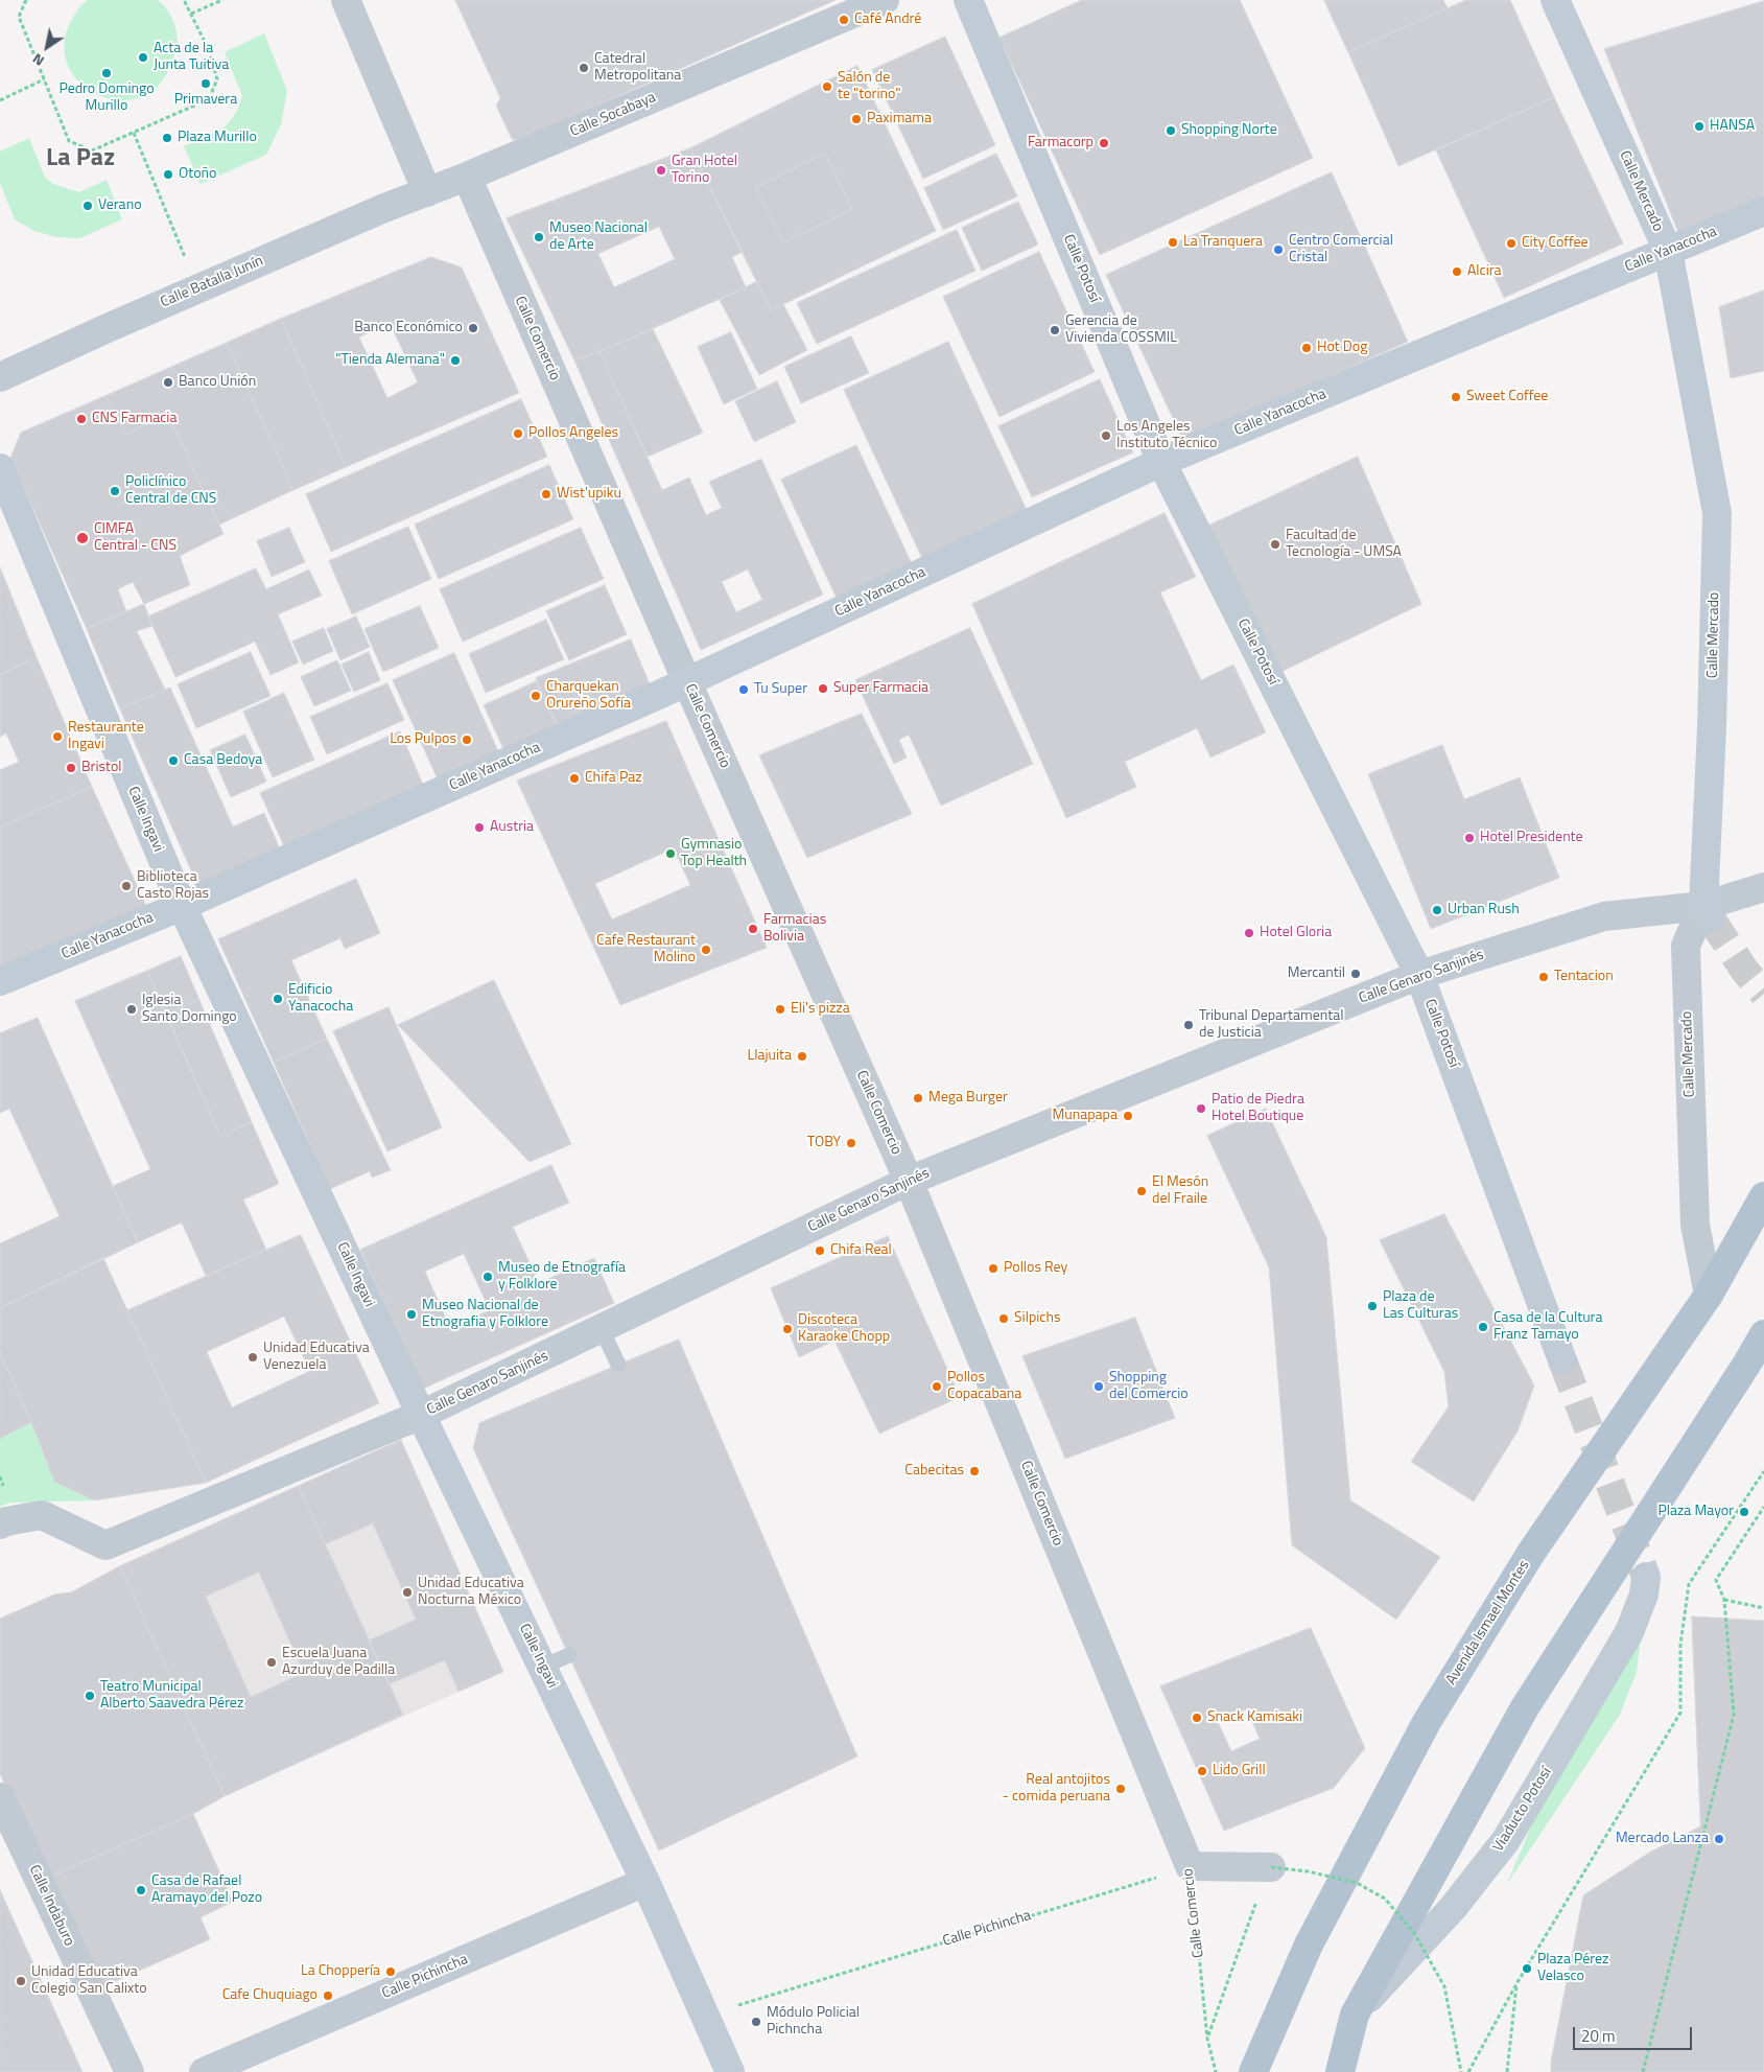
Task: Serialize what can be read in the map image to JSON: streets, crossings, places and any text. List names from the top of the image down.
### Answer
{
  "streets": {
    "main road": ["Avenida Ismael Montes"],
    "street": [
      "Calle Socabaya",
      "Calle Mercado",
      "Calle Yanacocha",
      "Calle Potosí",
      "Calle Batalla Junín",
      "Calle Comercio",
      "Calle Ingavi",
      "Calle Genaro Sanjinés",
      "Viaducto Potosí",
      "Calle Indaburo",
      "Calle Pichincha"
    ]
  },
  "crossings": [
    ["Calle Socabaya", "Calle Batalla Junín"],
    ["Calle Socabaya", "Calle Comercio"],
    ["Calle Mercado", "Calle Yanacocha"],
    ["Calle Mercado", "Calle Genaro Sanjinés"],
    ["Calle Mercado", "Avenida Ismael Montes"],
    ["Calle Yanacocha", "Calle Potosí"],
    ["Calle Yanacocha", "Calle Comercio"],
    ["Calle Yanacocha", "Calle Ingavi"],
    ["Calle Potosí", "Calle Genaro Sanjinés"],
    ["Calle Comercio", "Calle Genaro Sanjinés"],
    ["Calle Comercio", "Calle Pichincha"],
    ["Calle Ingavi", "Calle Genaro Sanjinés"],
    ["Calle Ingavi", "Calle Pichincha"]
  ],
  "districts": ["La Paz"],
  "places": [
    "Café André",
    "Acta de la Junta Tuitiva",
    "Catedral Metropolitana",
    "Pedro Domingo Murillo",
    "Primavera",
    "Salón de te \"torino\"",
    "Paximama",
    "HANSA",
    "Shopping Norte",
    "Plaza Murillo",
    "Farmacorp",
    "Gran Hotel Torino",
    "Otoño",
    "Verano",
    "Museo Nacional de Arte",
    "La Tranquera",
    "City Coffee",
    "Centro Comercial Cristal",
    "Alcira",
    "Banco Económico",
    "Gerencia de Vivienda COSSMIL",
    "Hot Dog",
    "\"Tienda Alemana\"",
    "Banco Unión",
    "Sweet Coffee",
    "CNS Farmacia",
    "Pollos Angeles",
    "Los Angeles Instituto Técnico",
    "Policlínico Central de CNS",
    "Wist'upiku",
    "CIMFA Central - CNS",
    "Facultad de Tecnología - UMSA",
    "Super Farmacia",
    "Tu Super",
    "Charquekan Orureño Sofía",
    "Restaurante Ingavi",
    "Los Pulpos",
    "Casa Bedoya",
    "Bristol",
    "Chifa Paz",
    "Austria",
    "Hotel Presidente",
    "Gymnasio Top Health",
    "Biblioteca Casto Rojas",
    "Urban Rush",
    "Farmacias Bolivia",
    "Hotel Gloria",
    "Cafe Restaurant Molino",
    "Mercantil",
    "Tentacion",
    "Edificio Yanacocha",
    "Iglesia Santo Domingo",
    "Eli's pizza",
    "Tribunal Departamental de Justicia",
    "Llajuita",
    "Mega Burger",
    "Patio de Piedra Hotel Boutique",
    "Munapapa",
    "TOBY",
    "El Mesón del Fraile",
    "Chifa Real",
    "Pollos Rey",
    "Museo de Etnografía y Folklore",
    "Plaza de Las Culturas",
    "Museo Nacional de Etnografia y Folklore",
    "Silpichs",
    "Casa de la Cultura Franz Tamayo",
    "Discoteca Karaoke Chopp",
    "Unidad Educativa Venezuela",
    "Pollos Copacabana",
    "Shopping del Comercio",
    "Cabecitas",
    "Plaza Mayor",
    "Unidad Educativa Nocturna México",
    "Escuela Juana Azurduy de Padilla",
    "Teatro Municipal Alberto Saavedra Pérez",
    "Snack Kamisaki",
    "Lido Grill",
    "Real antojitos - comida peruana",
    "Mercado Lanza",
    "Casa de Rafael Aramayo del Pozo",
    "Plaza Pérez Velasco",
    "La Choppería",
    "Unidad Educativa Colegio San Calixto",
    "Cafe Chuquiago",
    "Módulo Policial Pichncha"
  ],
  "scale_bar": "20 m",
  "north": "bottom left"
}
